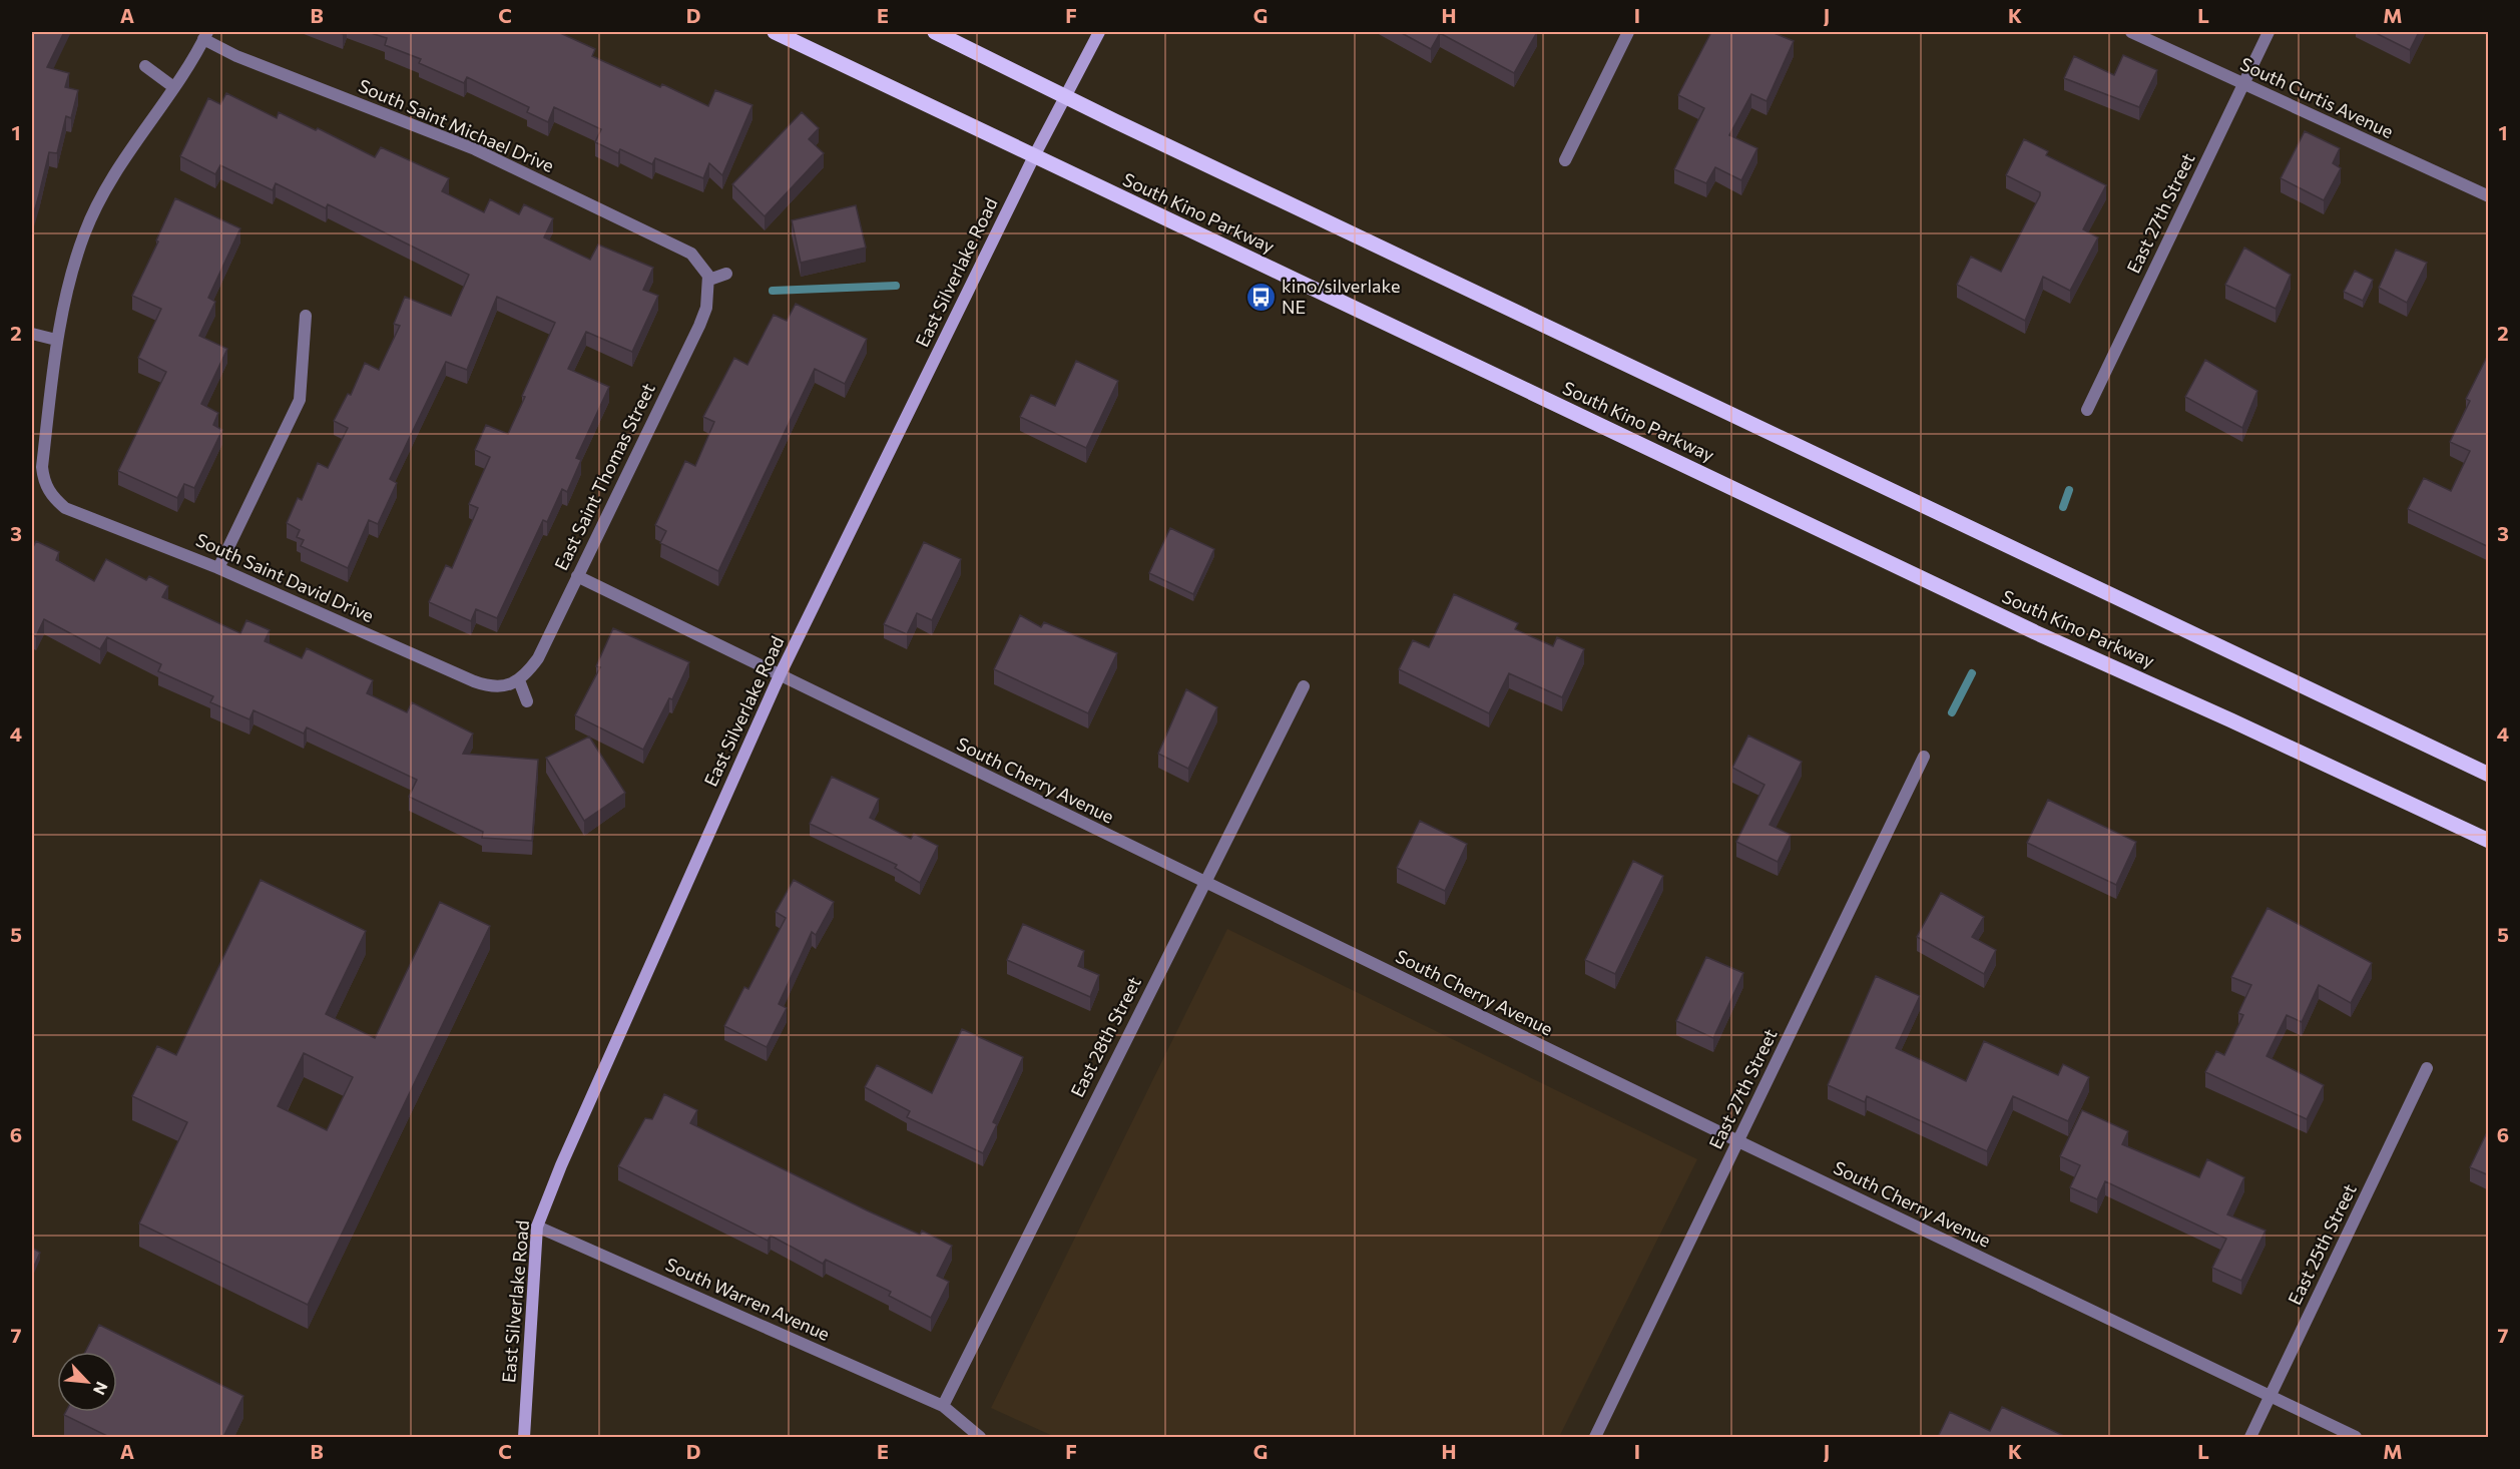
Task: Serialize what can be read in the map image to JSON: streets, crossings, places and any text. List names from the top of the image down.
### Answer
{
  "streets": {
    "main road": ["South Kino Parkway"],
    "street": [
      "South Curtis Avenue",
      "South Saint Michael Drive",
      "East 27th Street",
      "East Silverlake Road",
      "East Saint Thomas Street",
      "South Saint David Drive",
      "South Cherry Avenue",
      "East 28th Street",
      "East 25th Street",
      "South Warren Avenue"
    ]
  },
  "crossings": [
    ["South Curtis Avenue", "East 27th Street"],
    ["South Saint Michael Drive", "East Saint Thomas Street"],
    ["South Kino Parkway", "East Silverlake Road"],
    ["East 27th Street", "South Cherry Avenue"],
    ["East Silverlake Road", "South Cherry Avenue"],
    ["East Silverlake Road", "South Warren Avenue"],
    ["East Saint Thomas Street", "South Saint David Drive"],
    ["East Saint Thomas Street", "South Cherry Avenue"],
    ["South Cherry Avenue", "East 28th Street"],
    ["South Cherry Avenue", "East 25th Street"],
    ["East 28th Street", "South Warren Avenue"]
  ],
  "places": {
    "bus stop": ["kino/silverlake NE"]
  },
  "north": "bottom right",
  "grid": {
    "columns": [
      "A",
      "B",
      "C",
      "D",
      "E",
      "F",
      "G",
      "H",
      "I",
      "J",
      "K",
      "L",
      "M"
    ],
    "rows": [
      "1",
      "2",
      "3",
      "4",
      "5",
      "6",
      "7"
    ]
  }
}
